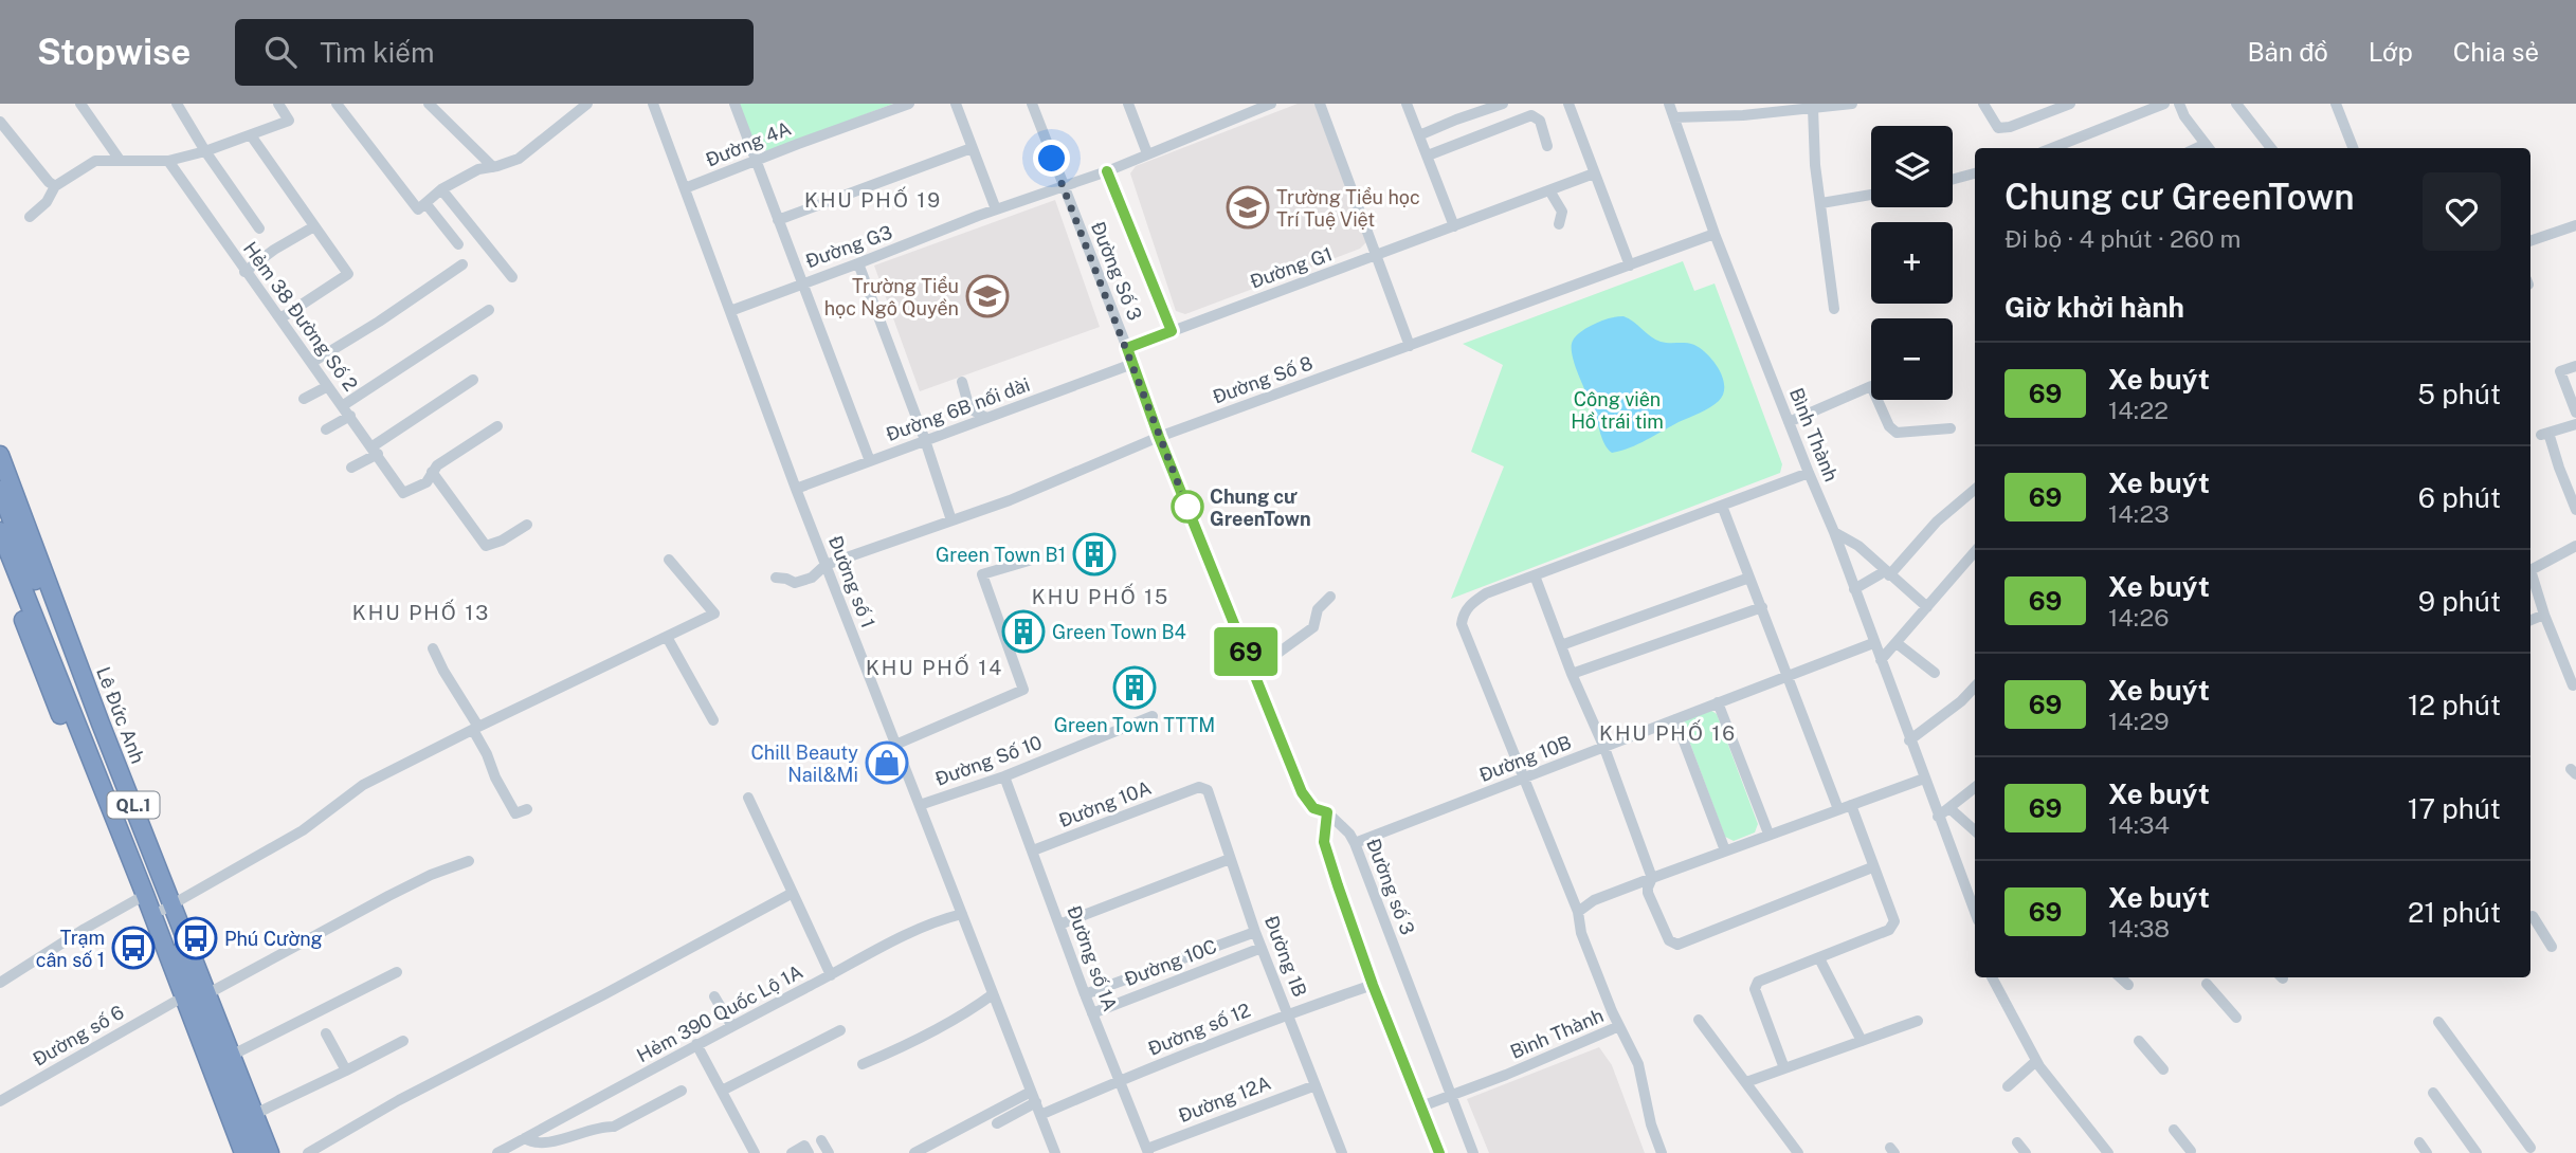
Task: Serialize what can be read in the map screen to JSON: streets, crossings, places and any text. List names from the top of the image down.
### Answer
{
  "streets": {
    "highway": ["Lê Đức Anh", "QL.1"],
    "street": [
      "Đường 4A",
      "Đường G3",
      "Đường G1",
      "Đường Số 3",
      "Hẻm 38 Đường Số 2",
      "Đường Số 8",
      "Đường 6B nối dài",
      "Bình Thành",
      "Đường số 1",
      "Đường 10B",
      "Đường Số 10",
      "Đường 10A",
      "Đường số 3",
      "Đường 1B",
      "Đường số 1A",
      "Đường 10C",
      "Hẻm 390 Quốc Lộ 1A",
      "Đường số 12",
      "Đường số 6",
      "Đường 12A"
    ]
  },
  "crossings": [
    ["Đường 4A", "Đường số 1"],
    ["Đường G3", "Đường Số 3"],
    ["Đường G3", "Đường số 1"],
    ["Đường G1", "Đường Số 3"],
    ["Đường Số 3", "Đường Số 8"],
    ["Đường Số 3", "Đường 6B nối dài"],
    ["Đường Số 3", "Đường số 3"],
    ["Đường Số 8", "Bình Thành"],
    ["Đường Số 8", "Đường số 1"],
    ["Đường 6B nối dài", "Đường số 1"],
    ["Bình Thành", "Đường 10B"],
    ["Bình Thành", "Đường số 3"],
    ["Đường số 1", "Đường Số 10"],
    ["Đường số 1", "Hẻm 390 Quốc Lộ 1A"],
    ["Đường số 1", "Đường số 12"],
    ["Đường 10B", "Đường số 3"],
    ["Đường Số 10", "Đường số 1A"],
    ["Đường 10A", "Đường 1B"],
    ["Đường 10A", "Đường số 1A"],
    ["QL.1", "Đường số 6"],
    ["Đường 1B", "Đường 10C"],
    ["Đường 1B", "Đường số 12"],
    ["Đường 1B", "Đường 12A"],
    ["Đường số 1A", "Đường 10C"],
    ["Đường số 1A", "Đường số 12"],
    ["Đường số 1A", "Đường 12A"]
  ],
  "districts": [
    "KHU PHỐ 19",
    "KHU PHỐ 15",
    "KHU PHỐ 13",
    "KHU PHỐ 14",
    "KHU PHỐ 16"
  ],
  "parks": ["Công viên Hồ trái tim"],
  "places": {
    "school or university": ["Trường Tiểu học Trí Tuệ Việt", "Trường Tiểu học Ngô Quyền"],
    "other": ["Chung cư GreenTown"],
    "building": ["Green Town B1", "Green Town B4", "Green Town TTTM"],
    "shop": ["Chill Beauty Nail&Mi"],
    "bus stop": ["Phú Cường", "Trạm cân số 1"]
  },
  "lines": ["bus line 69"],
  "page": {
    "header": "Stopwise",
    "search": "Tìm kiếm",
    "nav": ["Bản đồ", "Lớp", "Chia sẻ"],
    "on_map": "69",
    "map_buttons": ["+", "−"],
    "heading": [
      ["Chung cư GreenTown", "Đi bộ · 4 phút · 260 m"],
      "Giờ khởi hành"
    ],
    "list": [
      {
        "mark": "69",
        "name": "Xe buýt",
        "note": "14:22",
        "value": "5 phút"
      },
      {
        "mark": "69",
        "name": "Xe buýt",
        "note": "14:23",
        "value": "6 phút"
      },
      {
        "mark": "69",
        "name": "Xe buýt",
        "note": "14:26",
        "value": "9 phút"
      },
      {
        "mark": "69",
        "name": "Xe buýt",
        "note": "14:29",
        "value": "12 phút"
      },
      {
        "mark": "69",
        "name": "Xe buýt",
        "note": "14:34",
        "value": "17 phút"
      },
      {
        "mark": "69",
        "name": "Xe buýt",
        "note": "14:38",
        "value": "21 phút"
      }
    ]
  }
}
